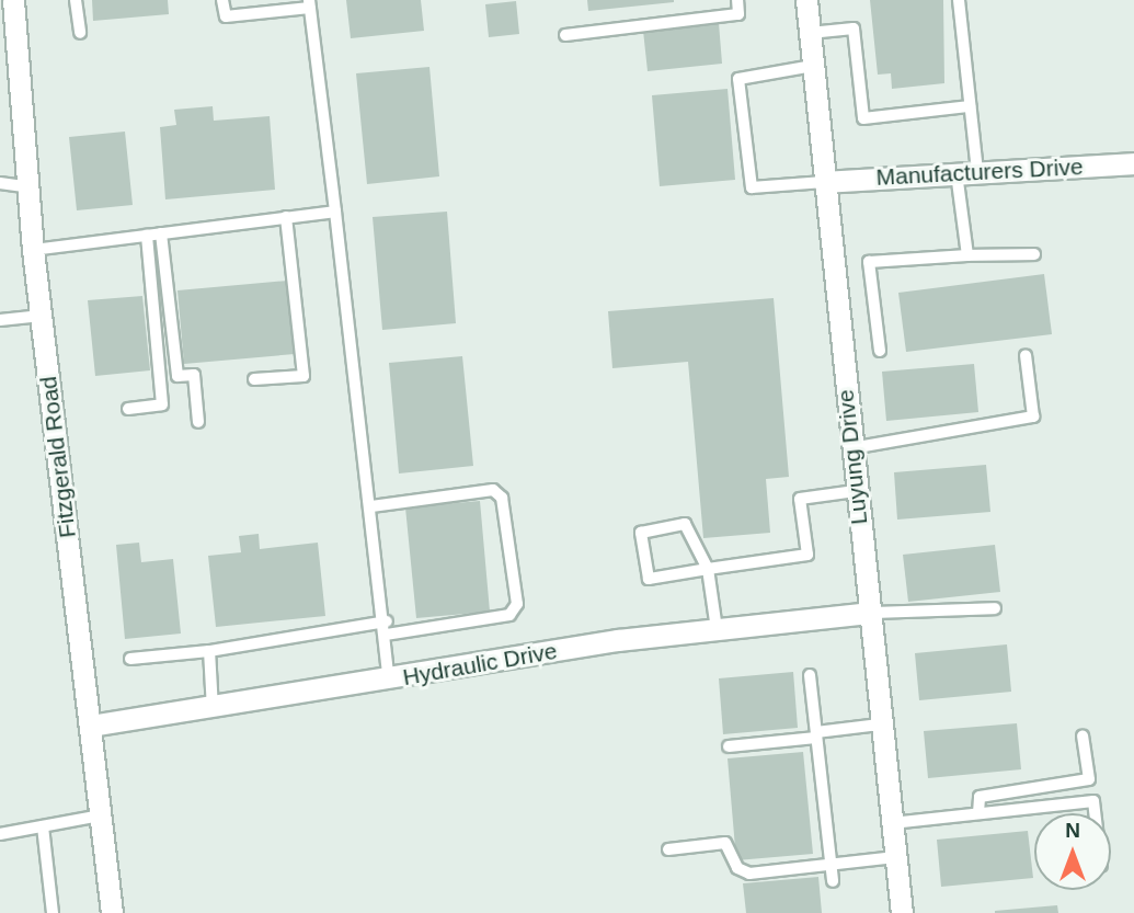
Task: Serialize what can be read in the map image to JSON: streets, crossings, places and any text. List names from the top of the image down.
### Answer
{
  "streets": {
    "street": [
      "Manufacturers Drive",
      "Fitzgerald Road",
      "Luyung Drive",
      "Hydraulic Drive"
    ]
  },
  "crossings": [
    ["Manufacturers Drive", "Luyung Drive"],
    ["Fitzgerald Road", "Hydraulic Drive"],
    ["Luyung Drive", "Hydraulic Drive"]
  ],
  "north": "top"
}
